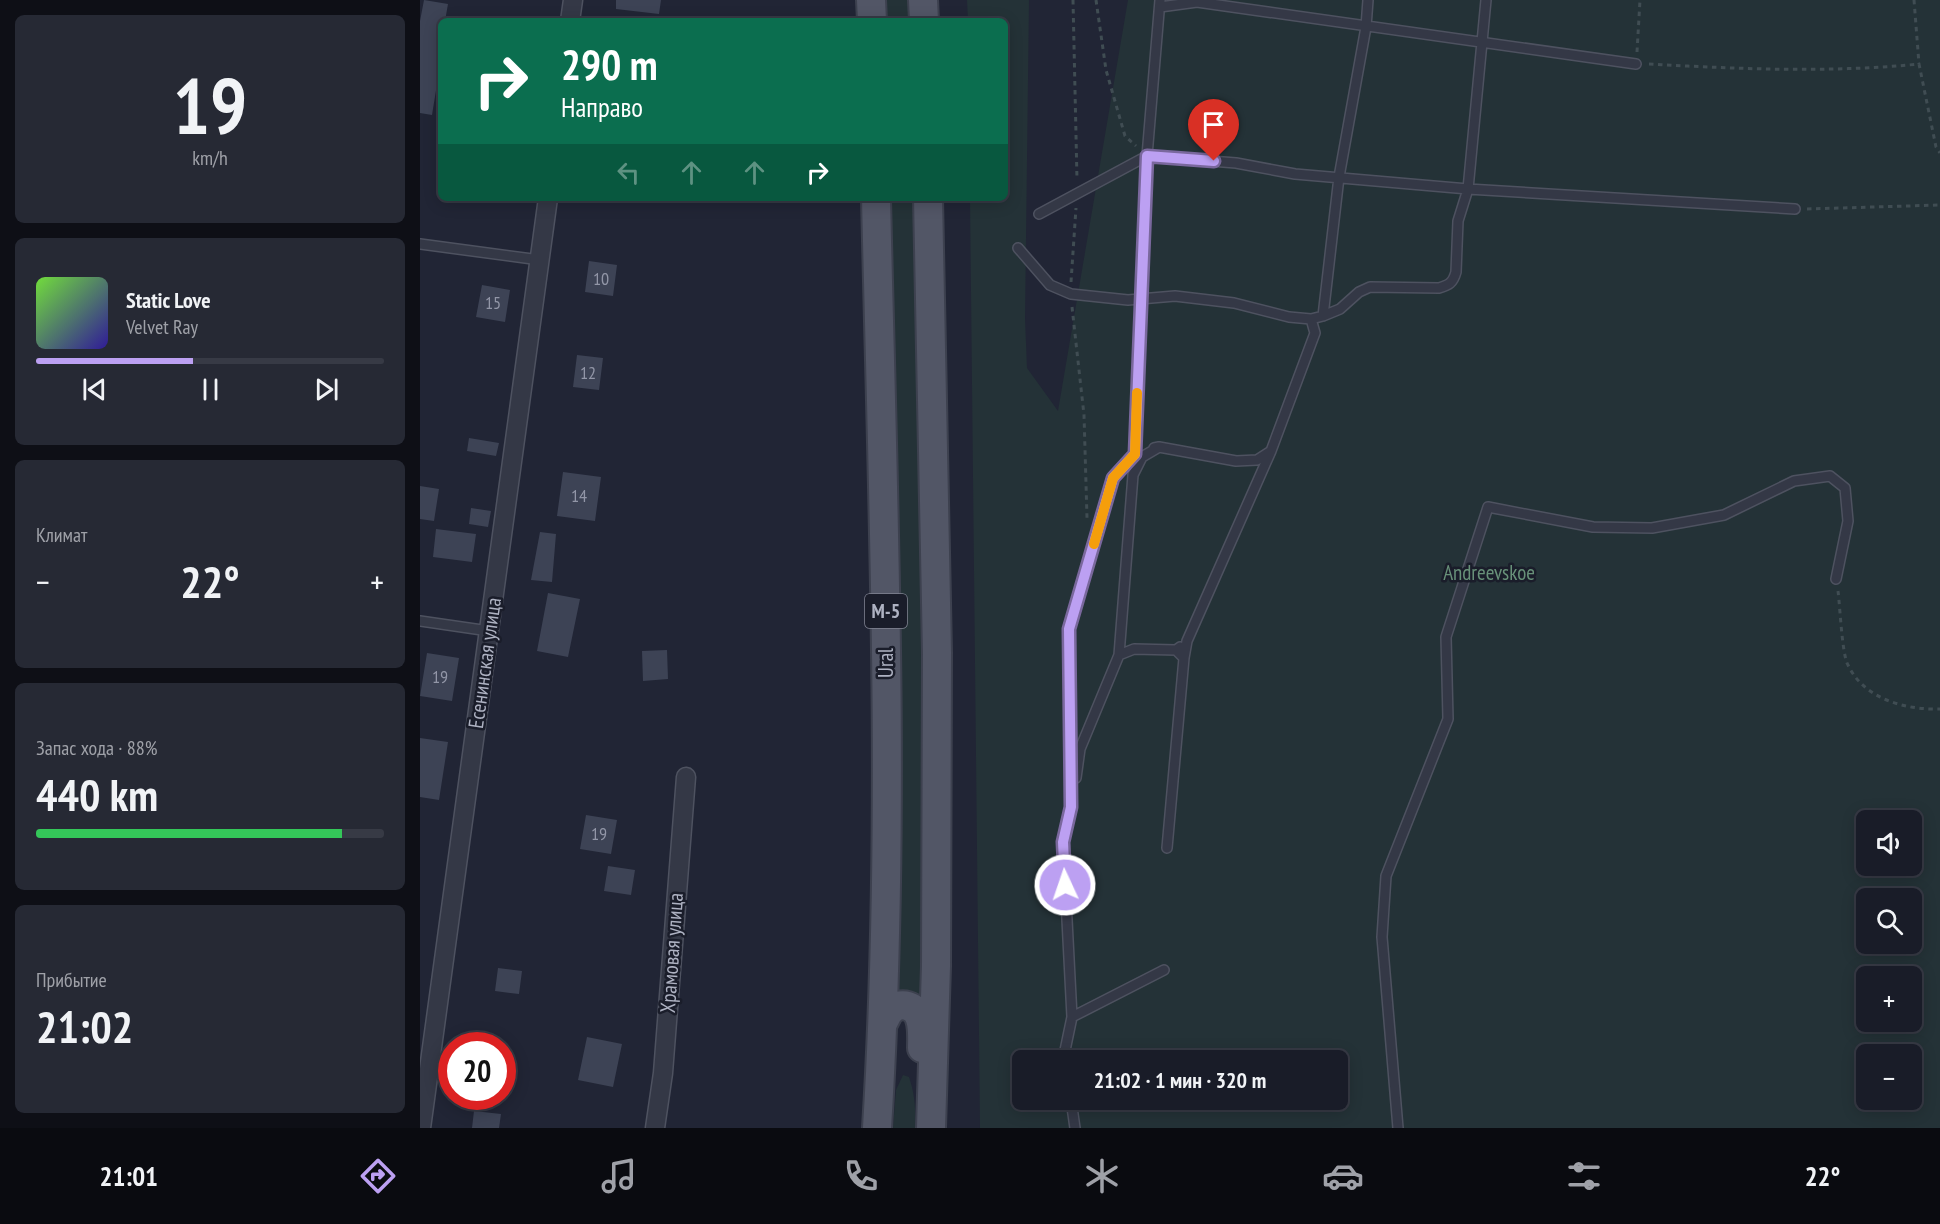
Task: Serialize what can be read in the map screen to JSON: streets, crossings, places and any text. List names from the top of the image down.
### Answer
{
  "streets": {
    "main road": ["М-5", "Ural"],
    "street": ["Есенинская улица", "Храмовая улица"]
  },
  "parks": ["Andreevskoe"],
  "house_numbers": [
    "10",
    "15",
    "12",
    "14",
    "19",
    "19"
  ],
  "page": {
    "tile": [
      ["19", "km/h"],
      "Климат",
      ["Запас хода · 88%", "440 km"],
      ["Прибытие", "21:02"]
    ],
    "turn": ["290 m", "Направо"],
    "song": ["Static Love", "Velvet Ray"],
    "heat": ["−", "22°", "+"],
    "map_buttons": ["+", "−"],
    "limit": "20",
    "trip": "21:02 · 1 мин · 320 m",
    "tabs": ["21:01", "22°"]
  }
}
